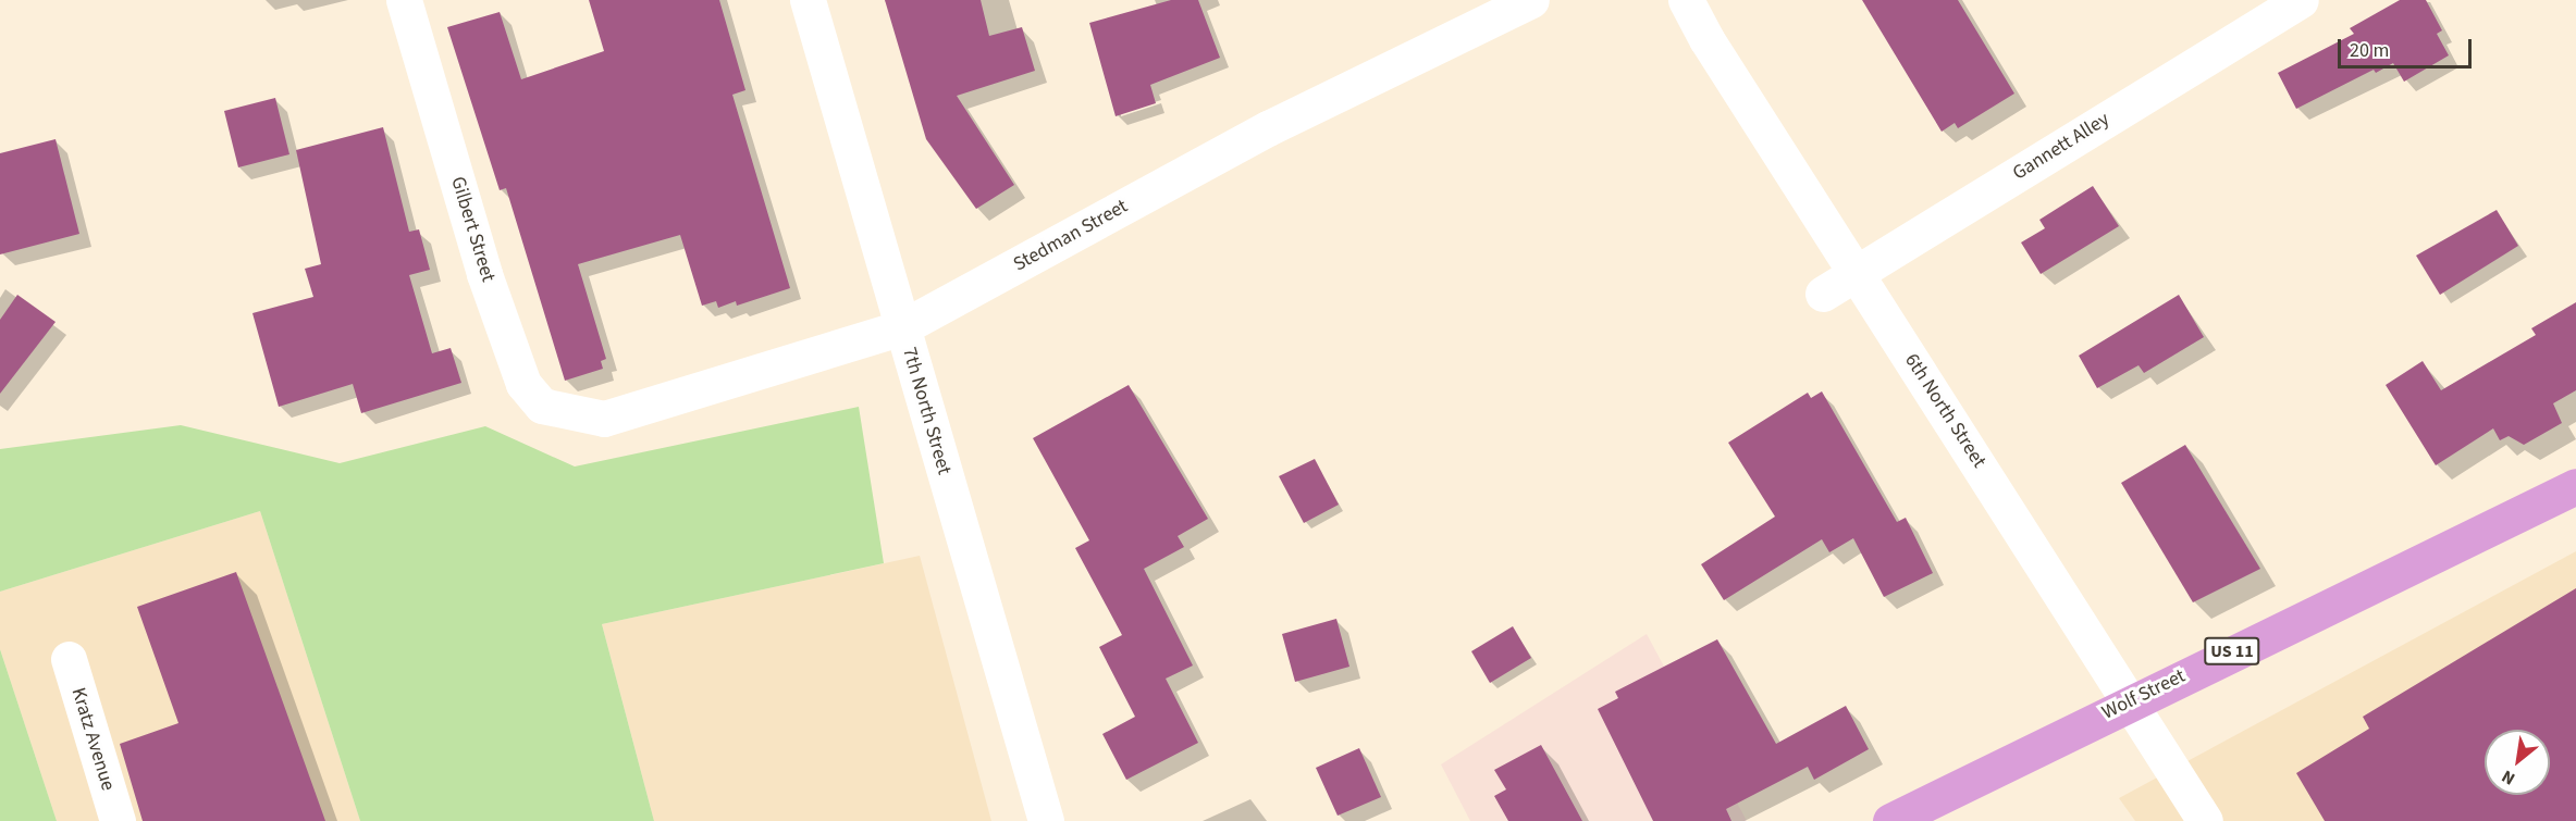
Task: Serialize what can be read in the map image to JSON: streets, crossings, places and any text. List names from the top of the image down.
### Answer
{
  "streets": {
    "main road": ["US 11", "Wolf Street"],
    "street": [
      "Gannett Alley",
      "Gilbert Street",
      "Stedman Street",
      "7th North Street",
      "6th North Street",
      "Kratz Avenue"
    ]
  },
  "crossings": [
    ["Gannett Alley", "6th North Street"],
    ["Gilbert Street", "Stedman Street"],
    ["Stedman Street", "7th North Street"],
    ["6th North Street", "Wolf Street"]
  ],
  "scale_bar": "20 m",
  "north": "bottom left"
}
